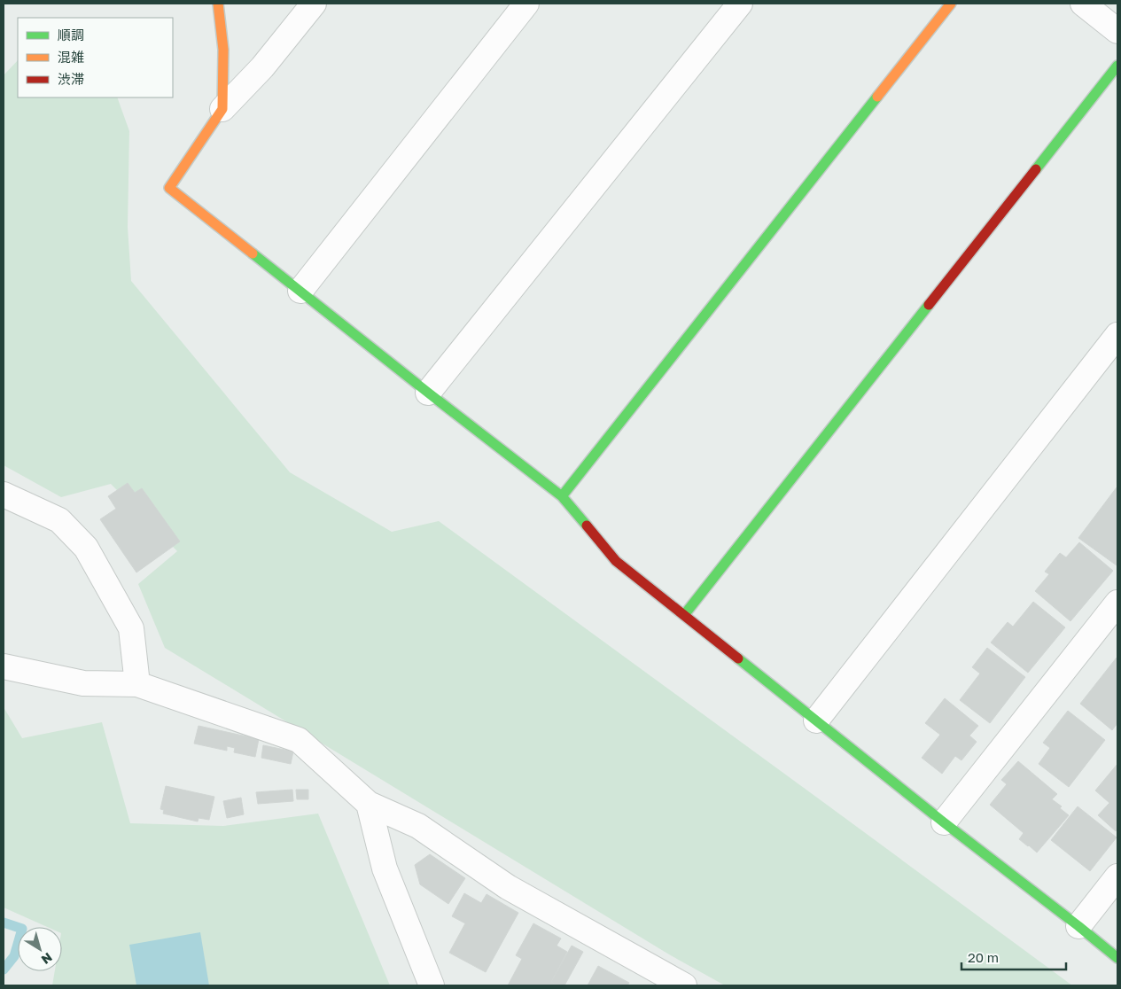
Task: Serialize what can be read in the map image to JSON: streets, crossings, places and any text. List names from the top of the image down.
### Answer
{
  "legend": ["順調", "混雑", "渋滞"],
  "scale_bar": "20 m",
  "north": "bottom right"
}
